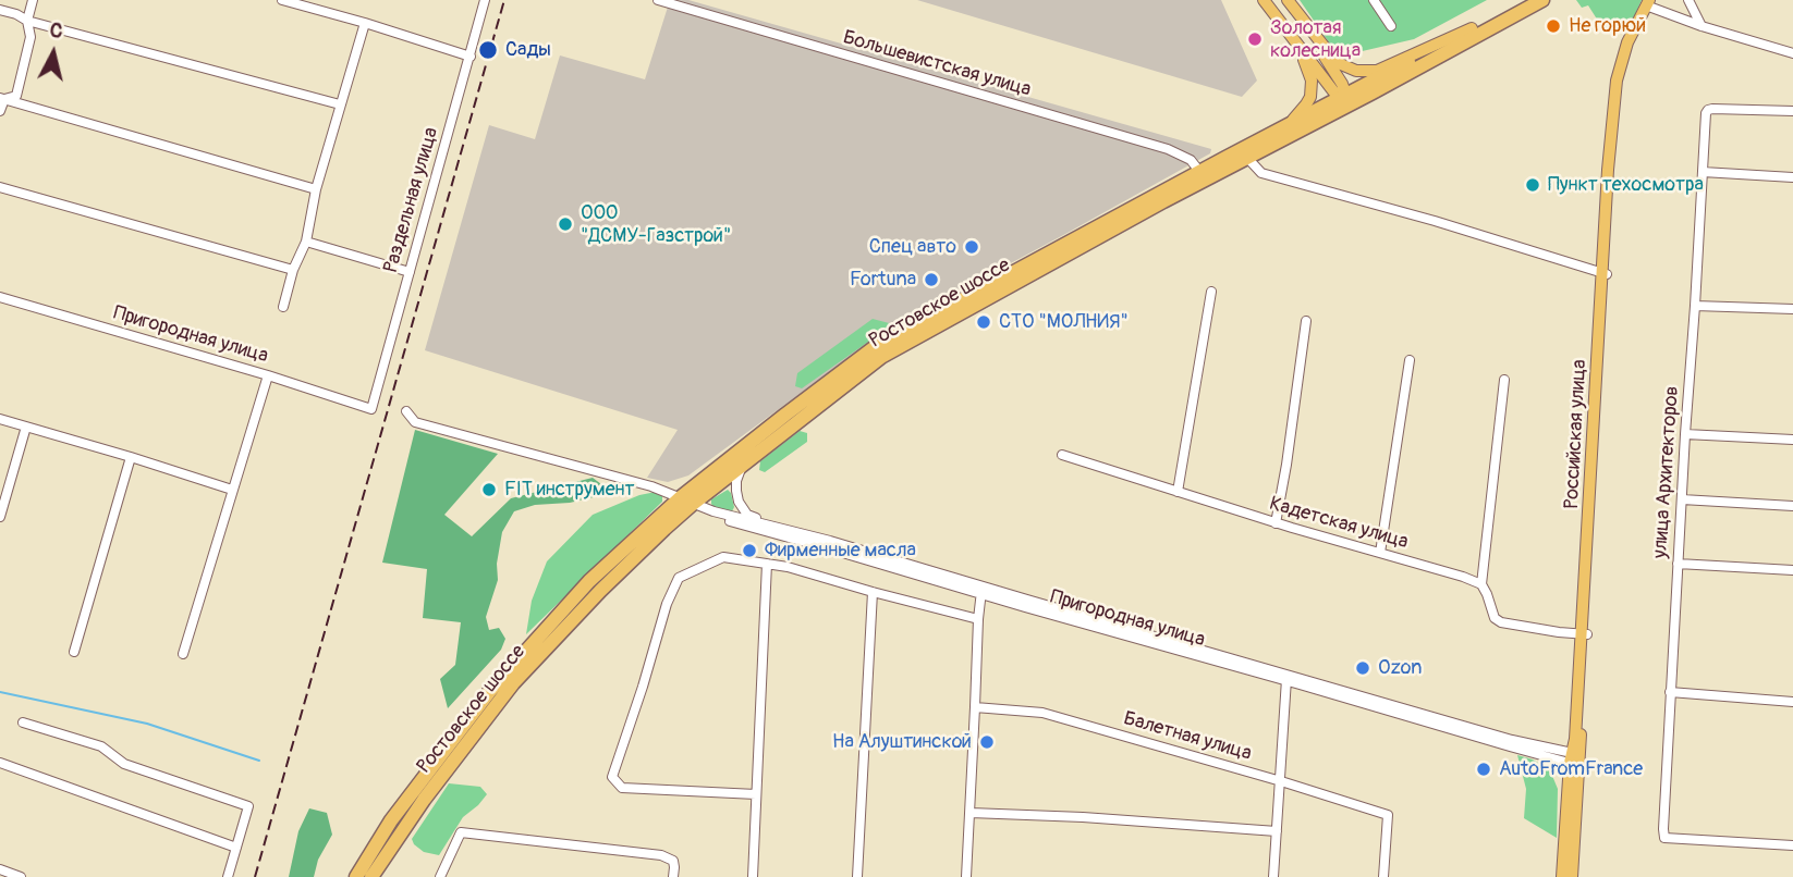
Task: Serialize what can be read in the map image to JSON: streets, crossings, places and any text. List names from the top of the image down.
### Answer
{
  "streets": {
    "highway": ["Ростовское шоссе"],
    "main road": ["Российская улица"],
    "street": [
      "Большевистская улица",
      "Раздельная улица",
      "Пригородная улица",
      "улица Архитекторов",
      "Кадетская улица",
      "Балетная улица"
    ]
  },
  "crossings": [
    ["Большевистская улица", "Ростовское шоссе"],
    ["Раздельная улица", "Пригородная улица"],
    ["Ростовское шоссе", "Пригородная улица"],
    ["Пригородная улица", "Российская улица"]
  ],
  "places": [
    "Не горюй",
    "Золотая колесница",
    "Сады",
    "Пункт техосмотра",
    "ООО \"ДСМУ-Газстрой\"",
    "Спец авто",
    "Fortuna",
    "СТО \"МОЛНИЯ\"",
    "FIT инструмент",
    "Фирменные масла",
    "Ozon",
    "На Алуштинской",
    "AutoFromFrance"
  ],
  "north": "top"
}
